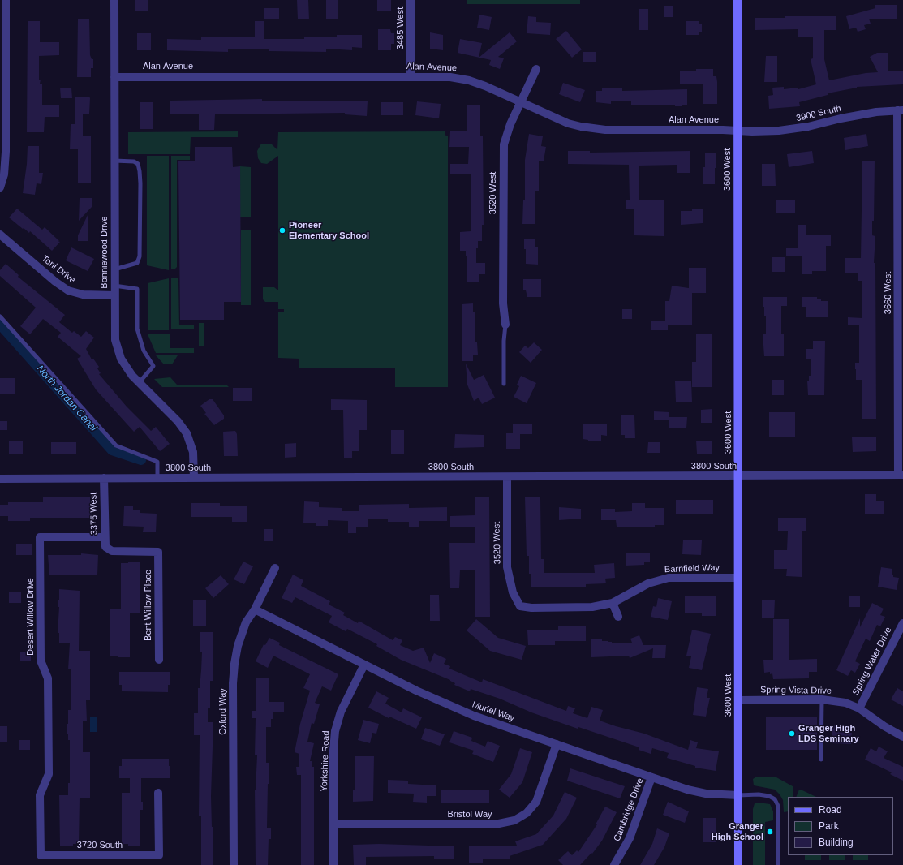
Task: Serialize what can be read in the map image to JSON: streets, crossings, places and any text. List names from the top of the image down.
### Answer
{
  "streets": {
    "street": [
      "3485 West",
      "Alan Avenue",
      "3900 South",
      "3600 West",
      "3520 West",
      "Bonniewood Drive",
      "Toni Drive",
      "3660 West",
      "3800 South",
      "3375 West",
      "Barnfield Way",
      "Bent Willow Place",
      "Desert Willow Drive",
      "Spring Water Drive",
      "Spring Vista Drive",
      "Oxford Way",
      "Muriel Way",
      "Yorkshire Road",
      "Cambridge Drive",
      "Bristol Way",
      "3720 South"
    ]
  },
  "crossings": [
    ["3485 West", "Alan Avenue"],
    ["Alan Avenue", "3900 South"],
    ["Alan Avenue", "3600 West"],
    ["Alan Avenue", "3520 West"],
    ["Alan Avenue", "Bonniewood Drive"],
    ["3900 South", "3600 West"],
    ["3900 South", "3660 West"],
    ["3600 West", "3800 South"],
    ["3600 West", "Barnfield Way"],
    ["3600 West", "Spring Vista Drive"],
    ["3600 West", "Muriel Way"],
    ["3520 West", "3800 South"],
    ["3520 West", "Barnfield Way"],
    ["Bonniewood Drive", "Toni Drive"],
    ["Bonniewood Drive", "3800 South"],
    ["3660 West", "3800 South"],
    ["3800 South", "3375 West"],
    ["3375 West", "Bent Willow Place"],
    ["3375 West", "Desert Willow Drive"],
    ["Desert Willow Drive", "3720 South"],
    ["Spring Water Drive", "Spring Vista Drive"],
    ["Oxford Way", "Muriel Way"],
    ["Muriel Way", "Yorkshire Road"],
    ["Muriel Way", "Cambridge Drive"],
    ["Muriel Way", "Bristol Way"],
    ["Yorkshire Road", "Bristol Way"]
  ],
  "water": ["North Jordan Canal"],
  "places": ["Pioneer Elementary School", "Granger High LDS Seminary", "Granger High School"],
  "legend": ["Road", "Park", "Building"]
}
